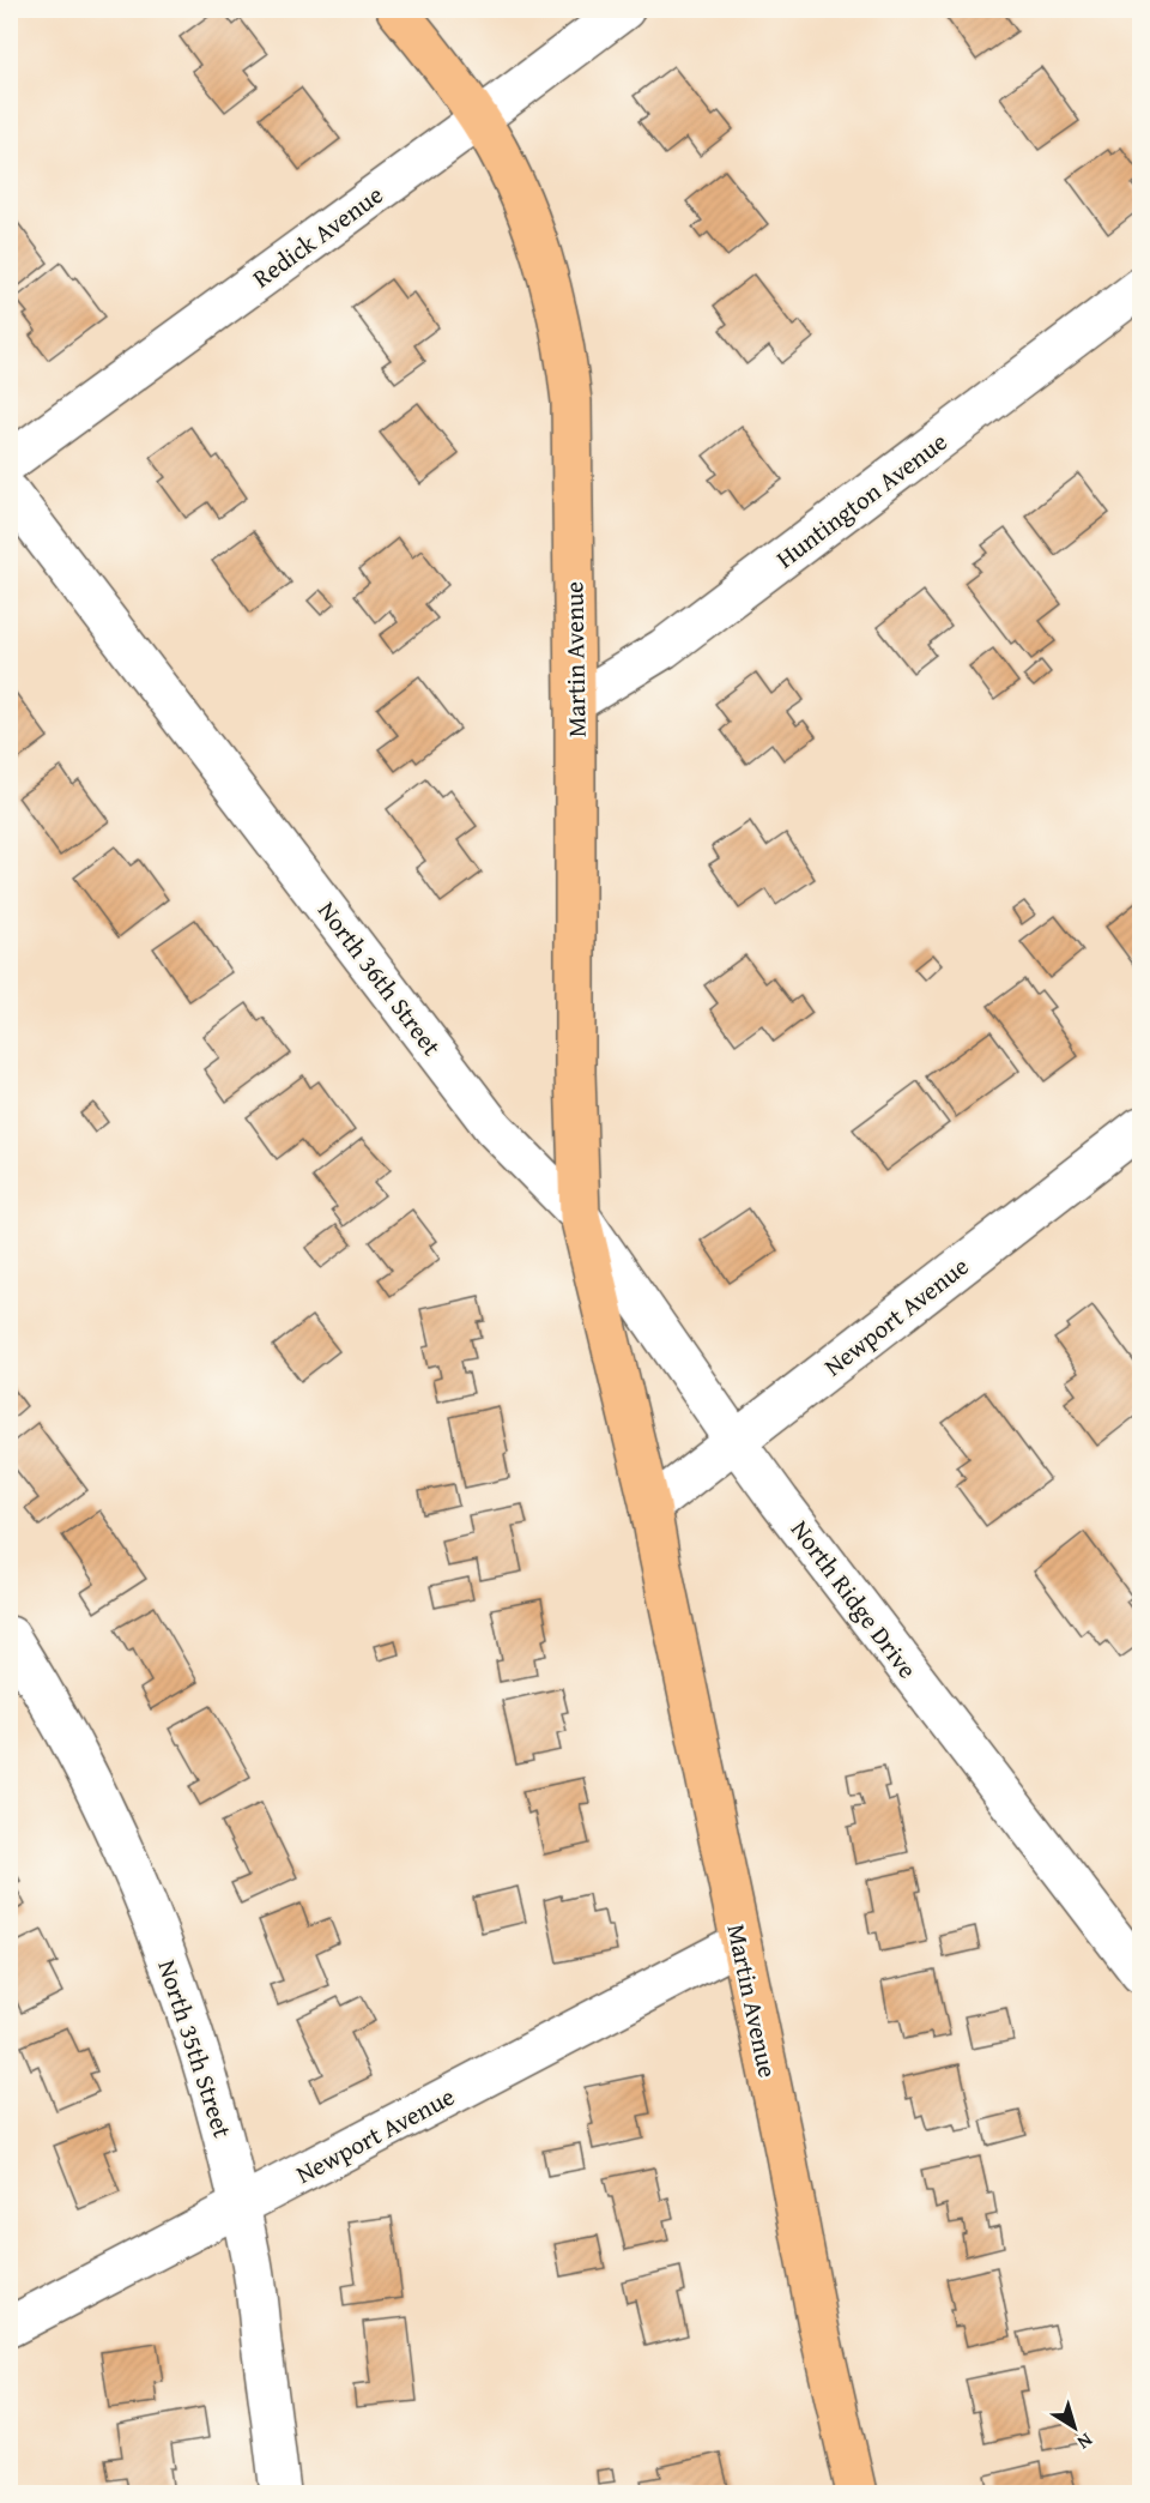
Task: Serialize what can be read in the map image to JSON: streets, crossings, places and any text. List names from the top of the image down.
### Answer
{
  "streets": {
    "main road": ["Martin Avenue"],
    "street": [
      "Redick Avenue",
      "Huntington Avenue",
      "North 36th Street",
      "Newport Avenue",
      "North Ridge Drive",
      "North 35th Street"
    ]
  },
  "crossings": [
    ["Redick Avenue", "Martin Avenue"],
    ["Huntington Avenue", "Martin Avenue"],
    ["Martin Avenue", "North 36th Street"],
    ["Martin Avenue", "Newport Avenue"],
    ["Martin Avenue", "North Ridge Drive"],
    ["North 36th Street", "North Ridge Drive"],
    ["Newport Avenue", "North Ridge Drive"],
    ["Newport Avenue", "North 35th Street"]
  ],
  "north": "bottom right"
}
